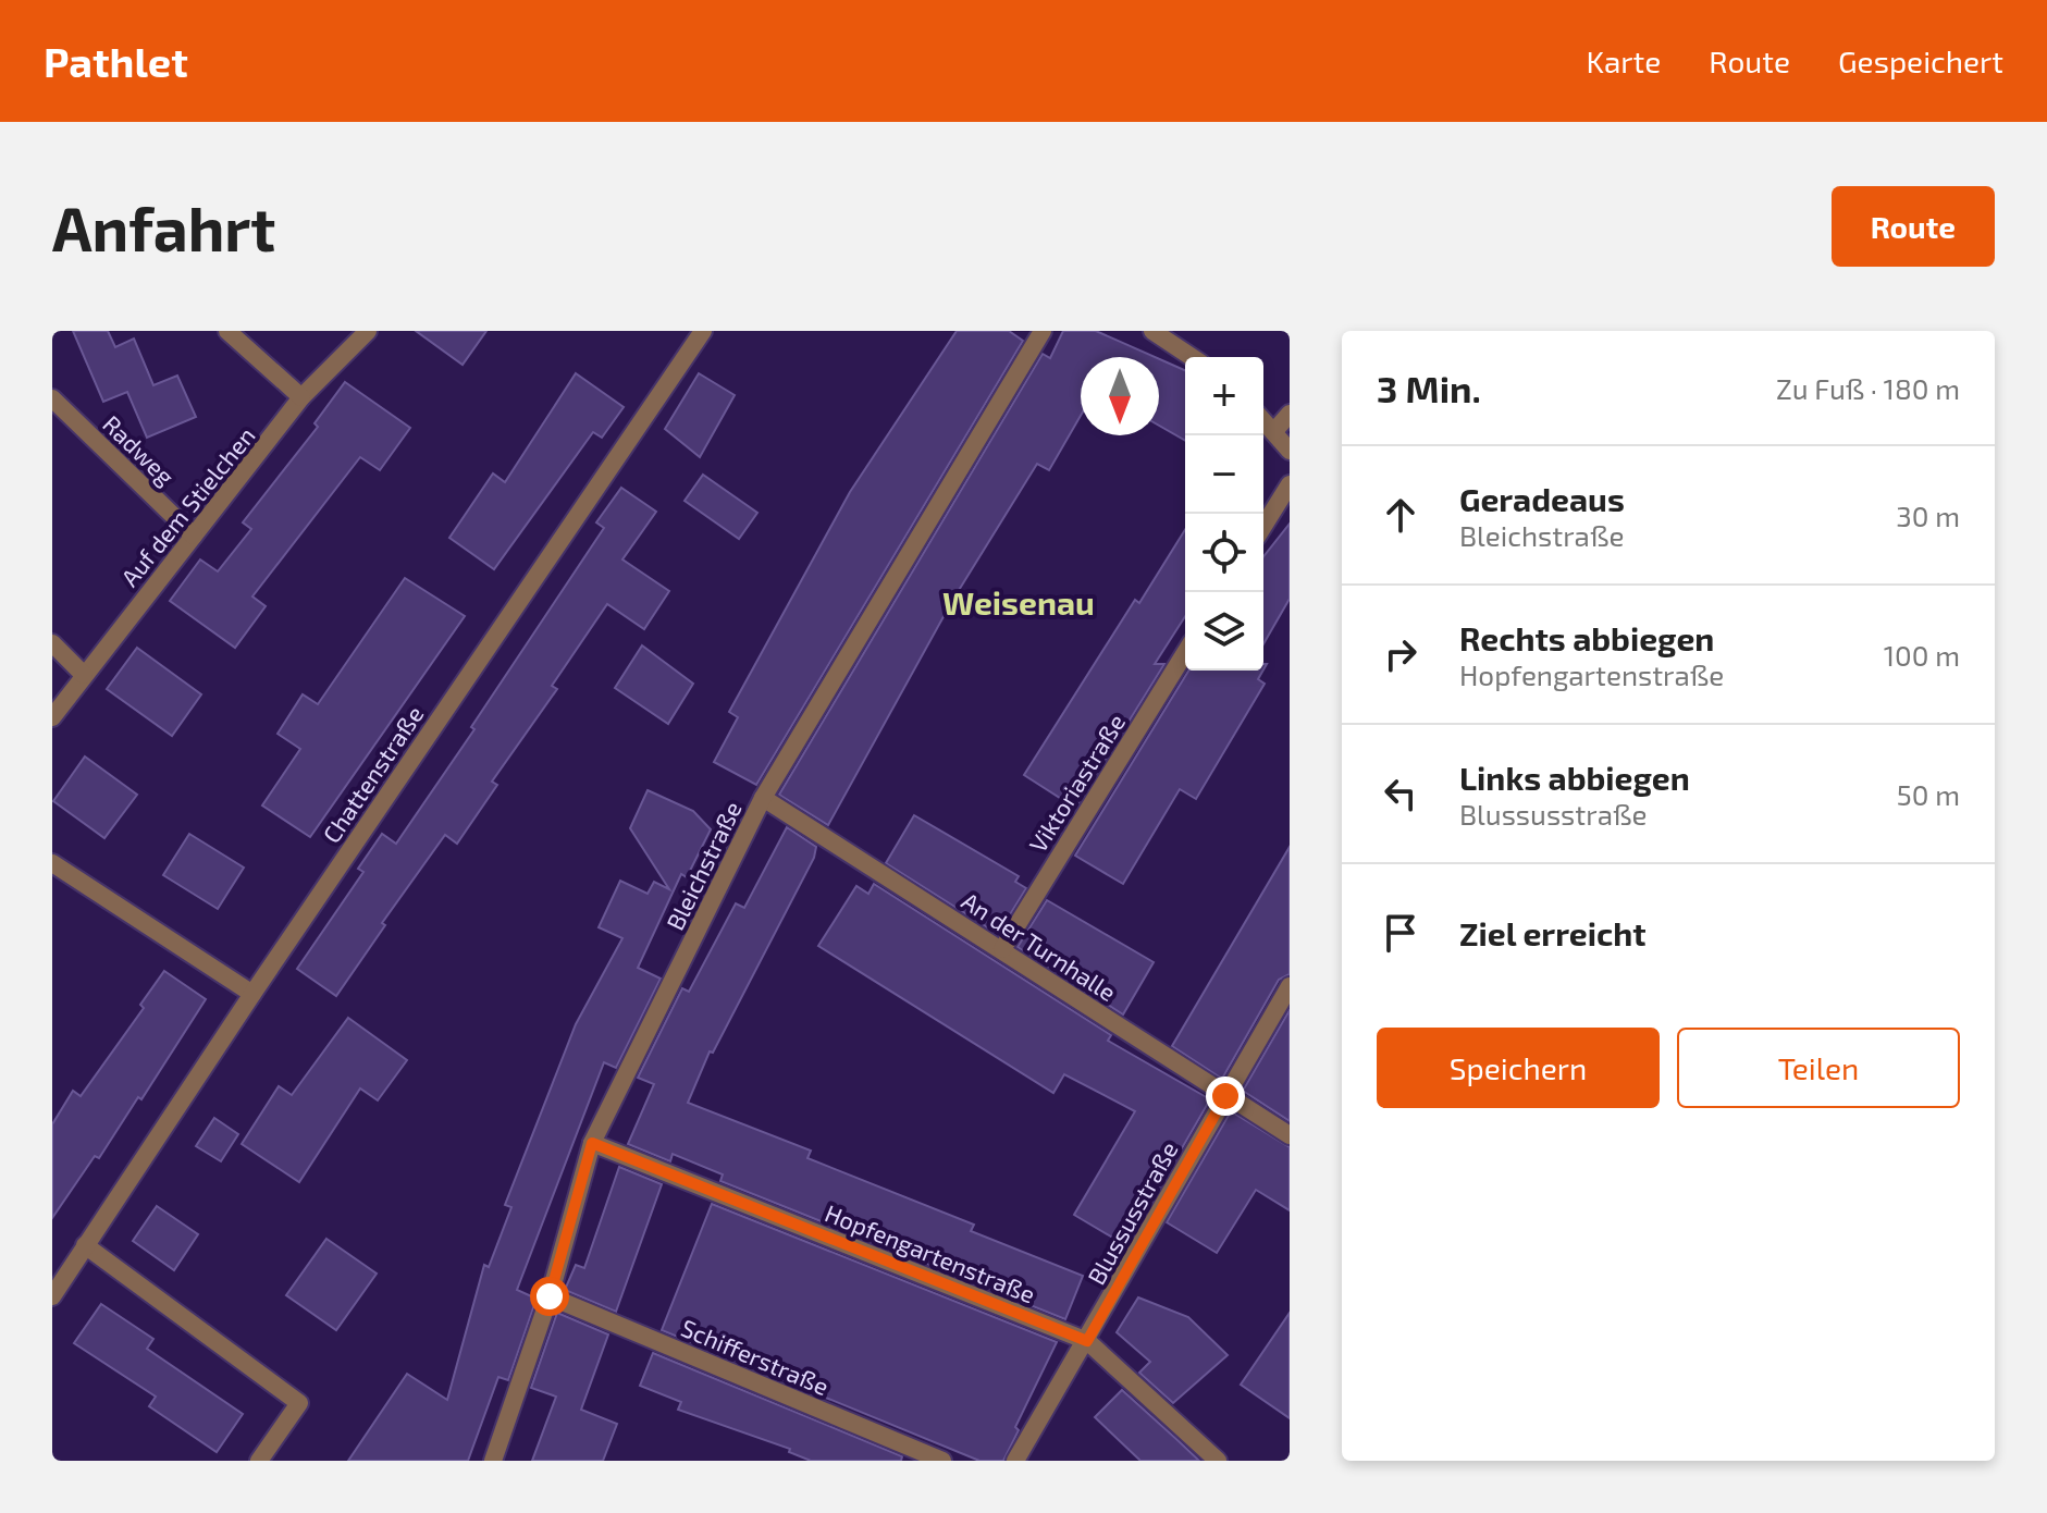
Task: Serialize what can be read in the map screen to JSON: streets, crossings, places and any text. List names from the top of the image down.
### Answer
{
  "streets": {
    "street": [
      "Radweg",
      "Auf dem Stielchen",
      "Chattenstraße",
      "Viktoriastraße",
      "Bleichstraße",
      "An der Turnhalle",
      "Blussusstraße",
      "Hopfengartenstraße",
      "Schifferstraße"
    ]
  },
  "crossings": [
    ["Radweg", "Auf dem Stielchen"],
    ["Viktoriastraße", "An der Turnhalle"],
    ["Bleichstraße", "An der Turnhalle"],
    ["Bleichstraße", "Hopfengartenstraße"],
    ["Bleichstraße", "Schifferstraße"],
    ["An der Turnhalle", "Blussusstraße"],
    ["Blussusstraße", "Hopfengartenstraße"]
  ],
  "districts": ["Weisenau"],
  "north": "bottom",
  "page": {
    "header": "Pathlet",
    "nav": ["Karte", "Route", "Gespeichert"],
    "buttons": [
      "Route",
      ["Speichern", "Teilen"]
    ],
    "title": "Anfahrt",
    "heading": ["3 Min.", "Zu Fuß · 180 m"],
    "map_buttons": ["+", "−"],
    "list": [
      ["Geradeaus", "Bleichstraße", "30 m"],
      ["Rechts abbiegen", "Hopfengartenstraße", "100 m"],
      ["Links abbiegen", "Blussusstraße", "50 m"],
      "Ziel erreicht"
    ]
  }
}
